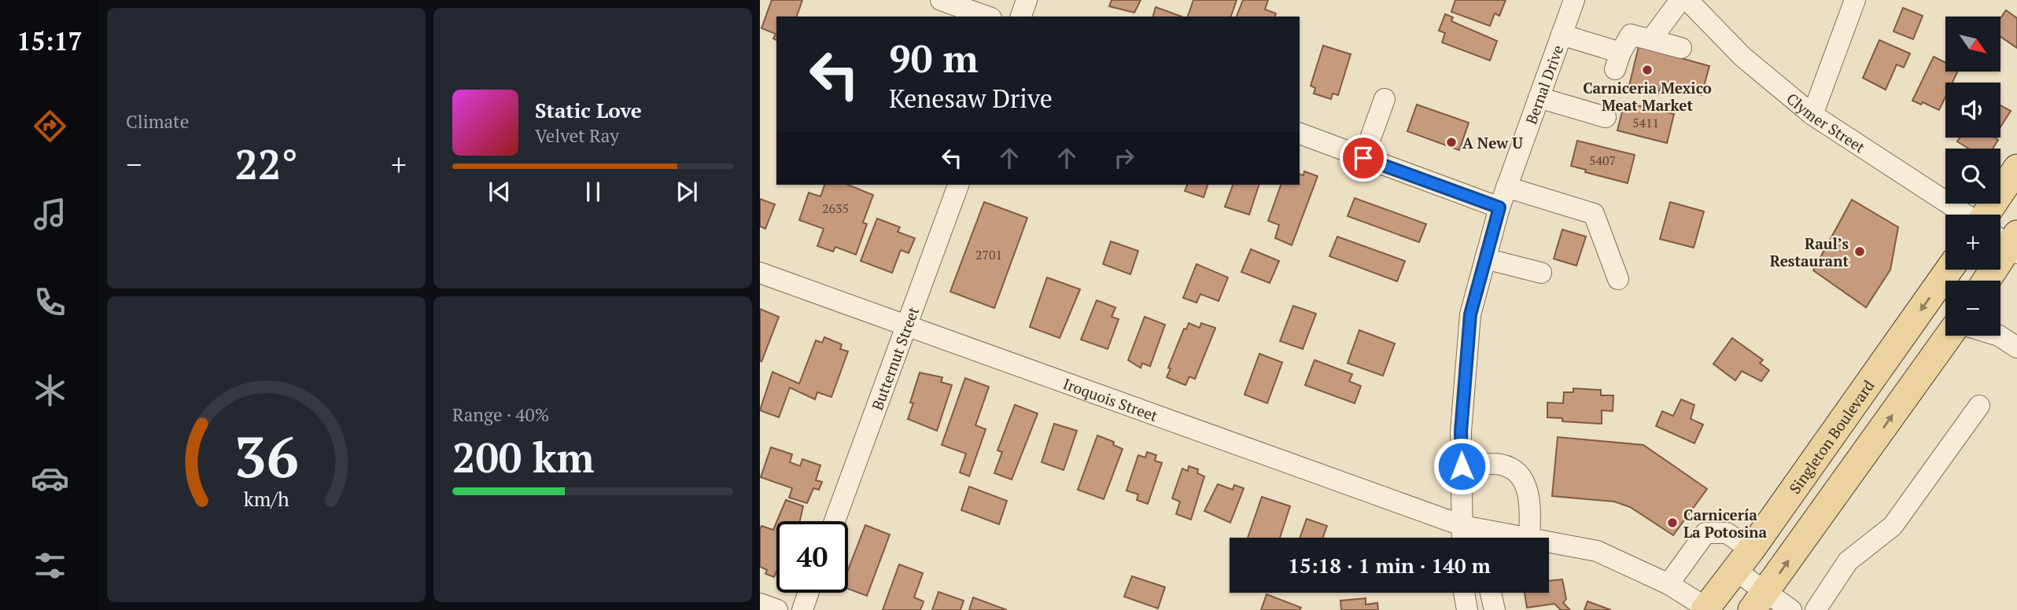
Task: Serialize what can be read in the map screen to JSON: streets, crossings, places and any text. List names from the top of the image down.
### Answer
{
  "streets": {
    "main road": ["Singleton Boulevard"],
    "street": [
      "Bernal Drive",
      "Clymer Street",
      "Butternut Street",
      "Iroquois Street"
    ]
  },
  "crossings": [
    ["Bernal Drive", "Iroquois Street"],
    ["Butternut Street", "Iroquois Street"],
    ["Iroquois Street", "Singleton Boulevard"]
  ],
  "places": [
    "Carniceria Mexico Meat Market",
    "A New U",
    "Raul’s Restaurant",
    "Carnicería La Potosina"
  ],
  "house_numbers": [
    "5411",
    "5407",
    "2635",
    "2701"
  ],
  "north": "bottom right",
  "page": {
    "tabs": "15:17",
    "tile": [
      "Climate",
      ["Range · 40%", "200 km"]
    ],
    "map_buttons": ["+", "−"],
    "turn": ["90 m", "Kenesaw Drive"],
    "song": ["Static Love", "Velvet Ray"],
    "heat": ["−", "22°", "+"],
    "limit": "40",
    "trip": "15:18 · 1 min · 140 m",
    "gauge": ["36", "km/h"]
  }
}
